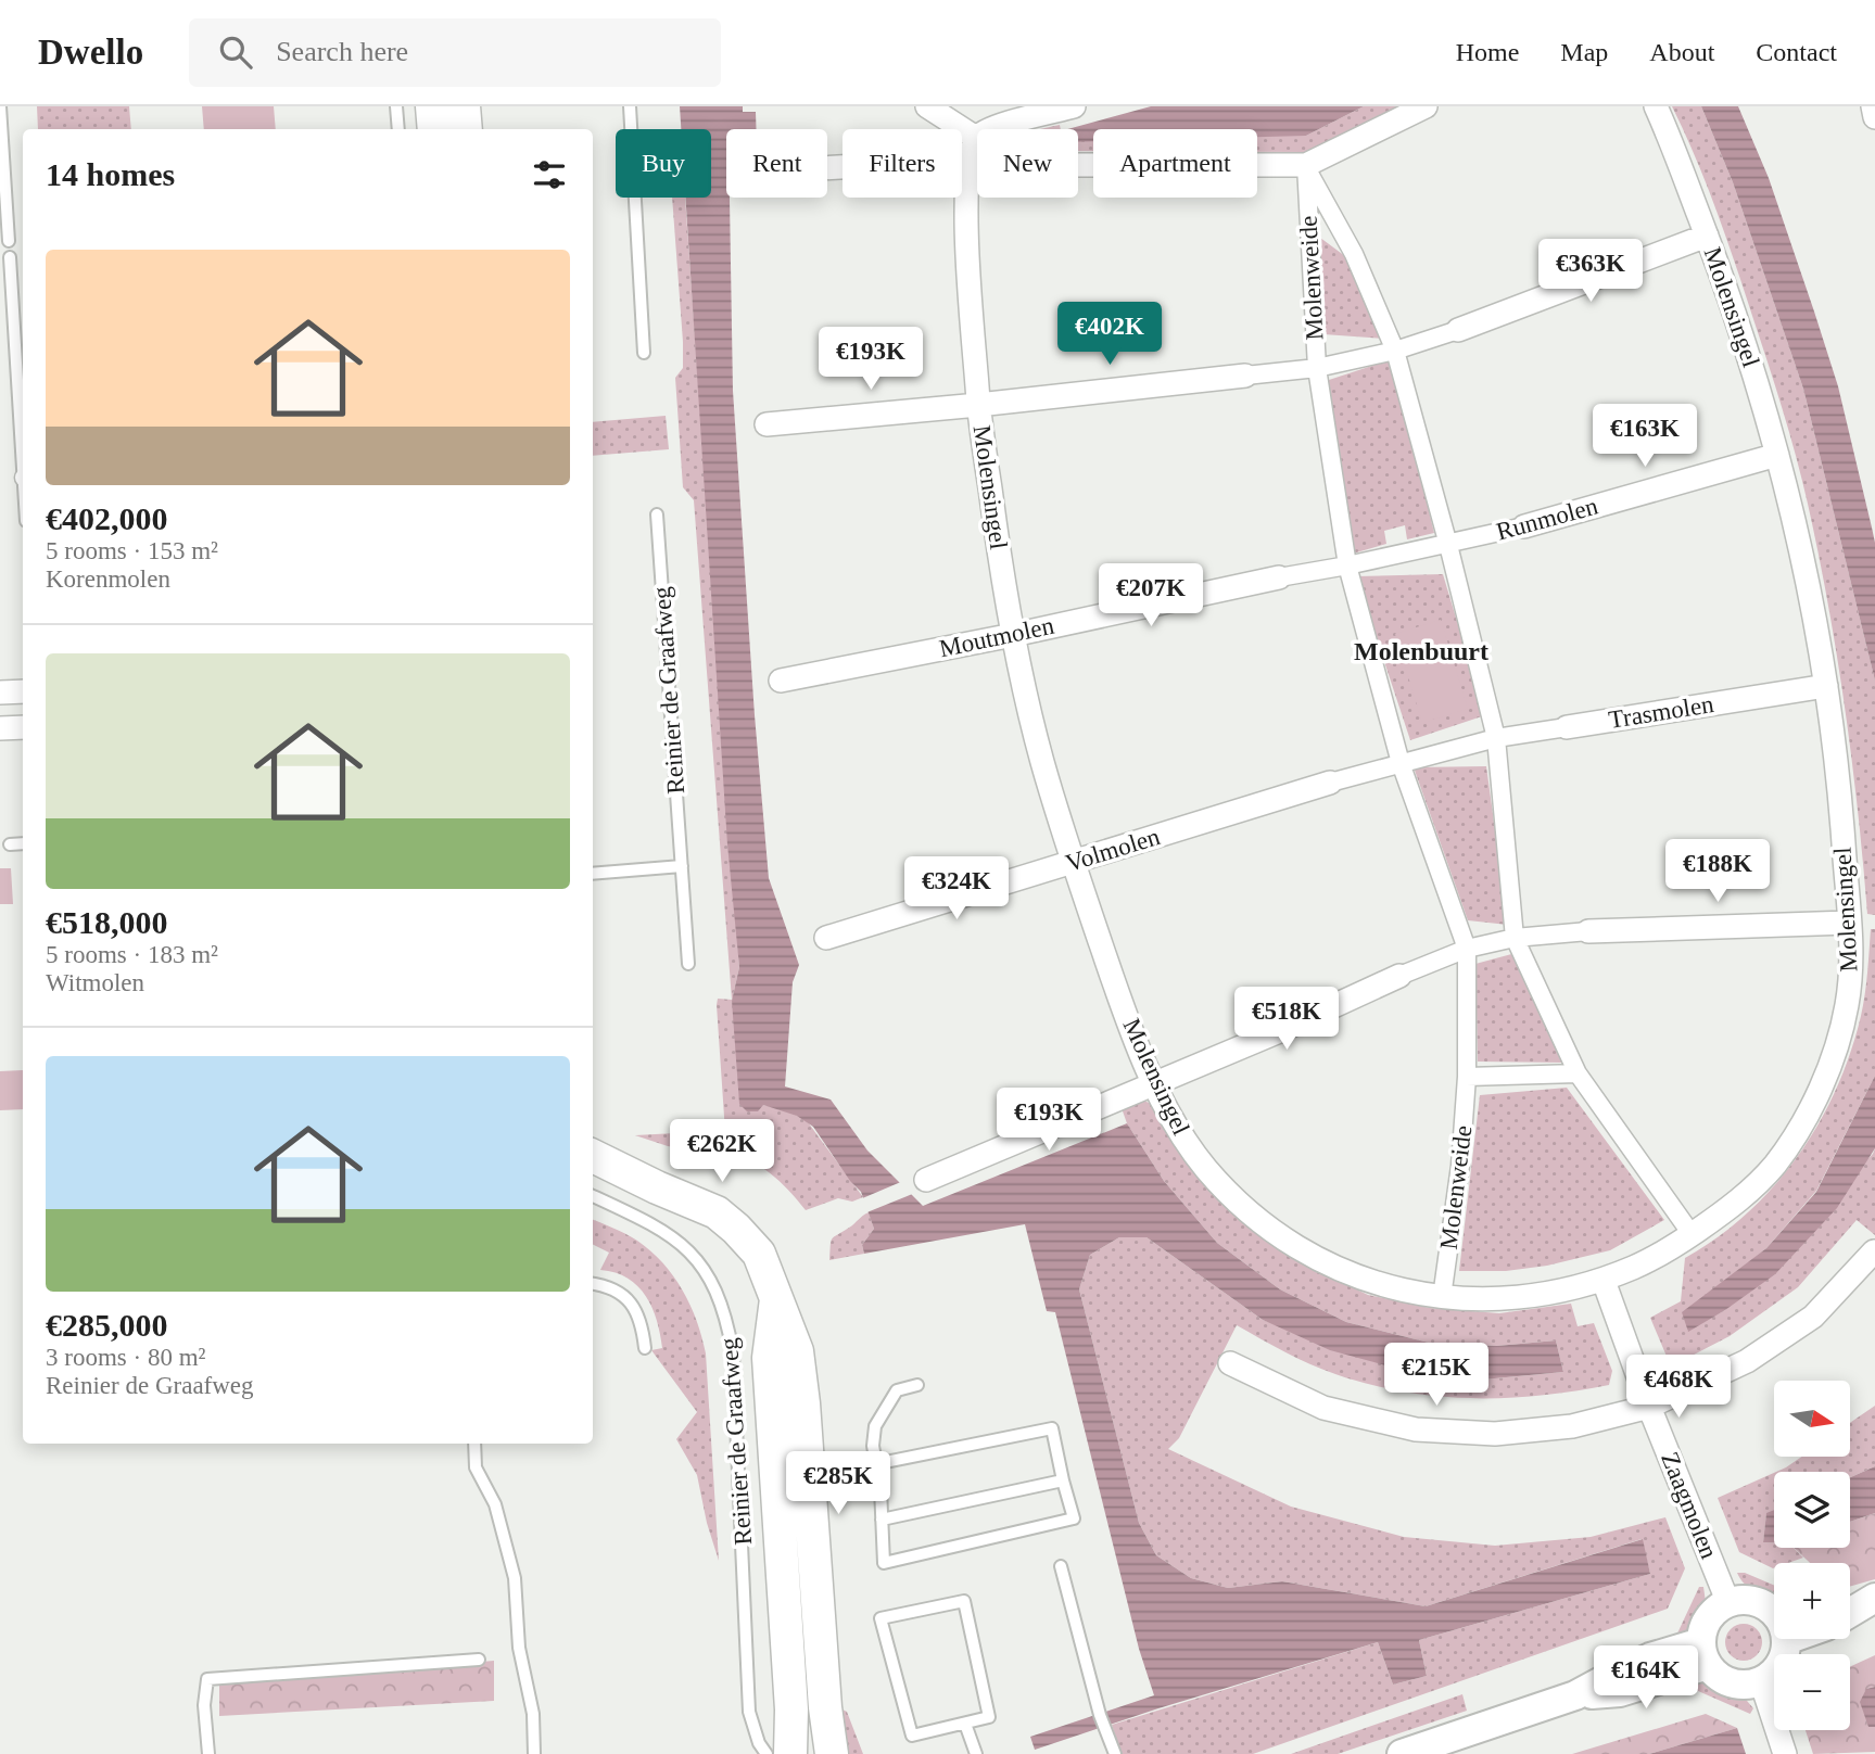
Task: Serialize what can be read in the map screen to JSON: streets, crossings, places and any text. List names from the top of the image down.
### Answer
{
  "streets": {
    "main road": ["Reinier de Graafweg"],
    "street": [
      "Molenweide",
      "Molensingel",
      "Runmolen",
      "Moutmolen",
      "Trasmolen",
      "Volmolen",
      "Zaagmolen"
    ]
  },
  "crossings": [
    ["Molenweide", "Molensingel"],
    ["Molenweide", "Runmolen"],
    ["Molenweide", "Moutmolen"],
    ["Molenweide", "Trasmolen"],
    ["Molenweide", "Volmolen"],
    ["Molensingel", "Runmolen"],
    ["Molensingel", "Moutmolen"],
    ["Molensingel", "Trasmolen"],
    ["Molensingel", "Volmolen"],
    ["Molensingel", "Zaagmolen"]
  ],
  "districts": ["Molenbuurt"],
  "north": "right",
  "page": {
    "header": "Dwello",
    "search": "Search here",
    "nav": [
      "Home",
      "Map",
      "About",
      "Contact"
    ],
    "chip": [
      "Buy",
      "Rent",
      "Filters",
      "New",
      "Apartment"
    ],
    "heading": "14 homes",
    "list": [
      {
        "name": "€402,000",
        "note": "5 rooms · 153 m² · Korenmolen"
      },
      {
        "name": "€518,000",
        "note": "5 rooms · 183 m² · Witmolen"
      },
      {
        "name": "€285,000",
        "note": "3 rooms · 80 m² · Reinier de Graafweg"
      }
    ],
    "price": [
      "€363K",
      "€402K",
      "€193K",
      "€163K",
      "€207K",
      "€188K",
      "€324K",
      "€518K",
      "€193K",
      "€262K",
      "€215K",
      "€468K",
      "€285K",
      "€164K"
    ],
    "map_buttons": ["+", "−"]
  }
}
